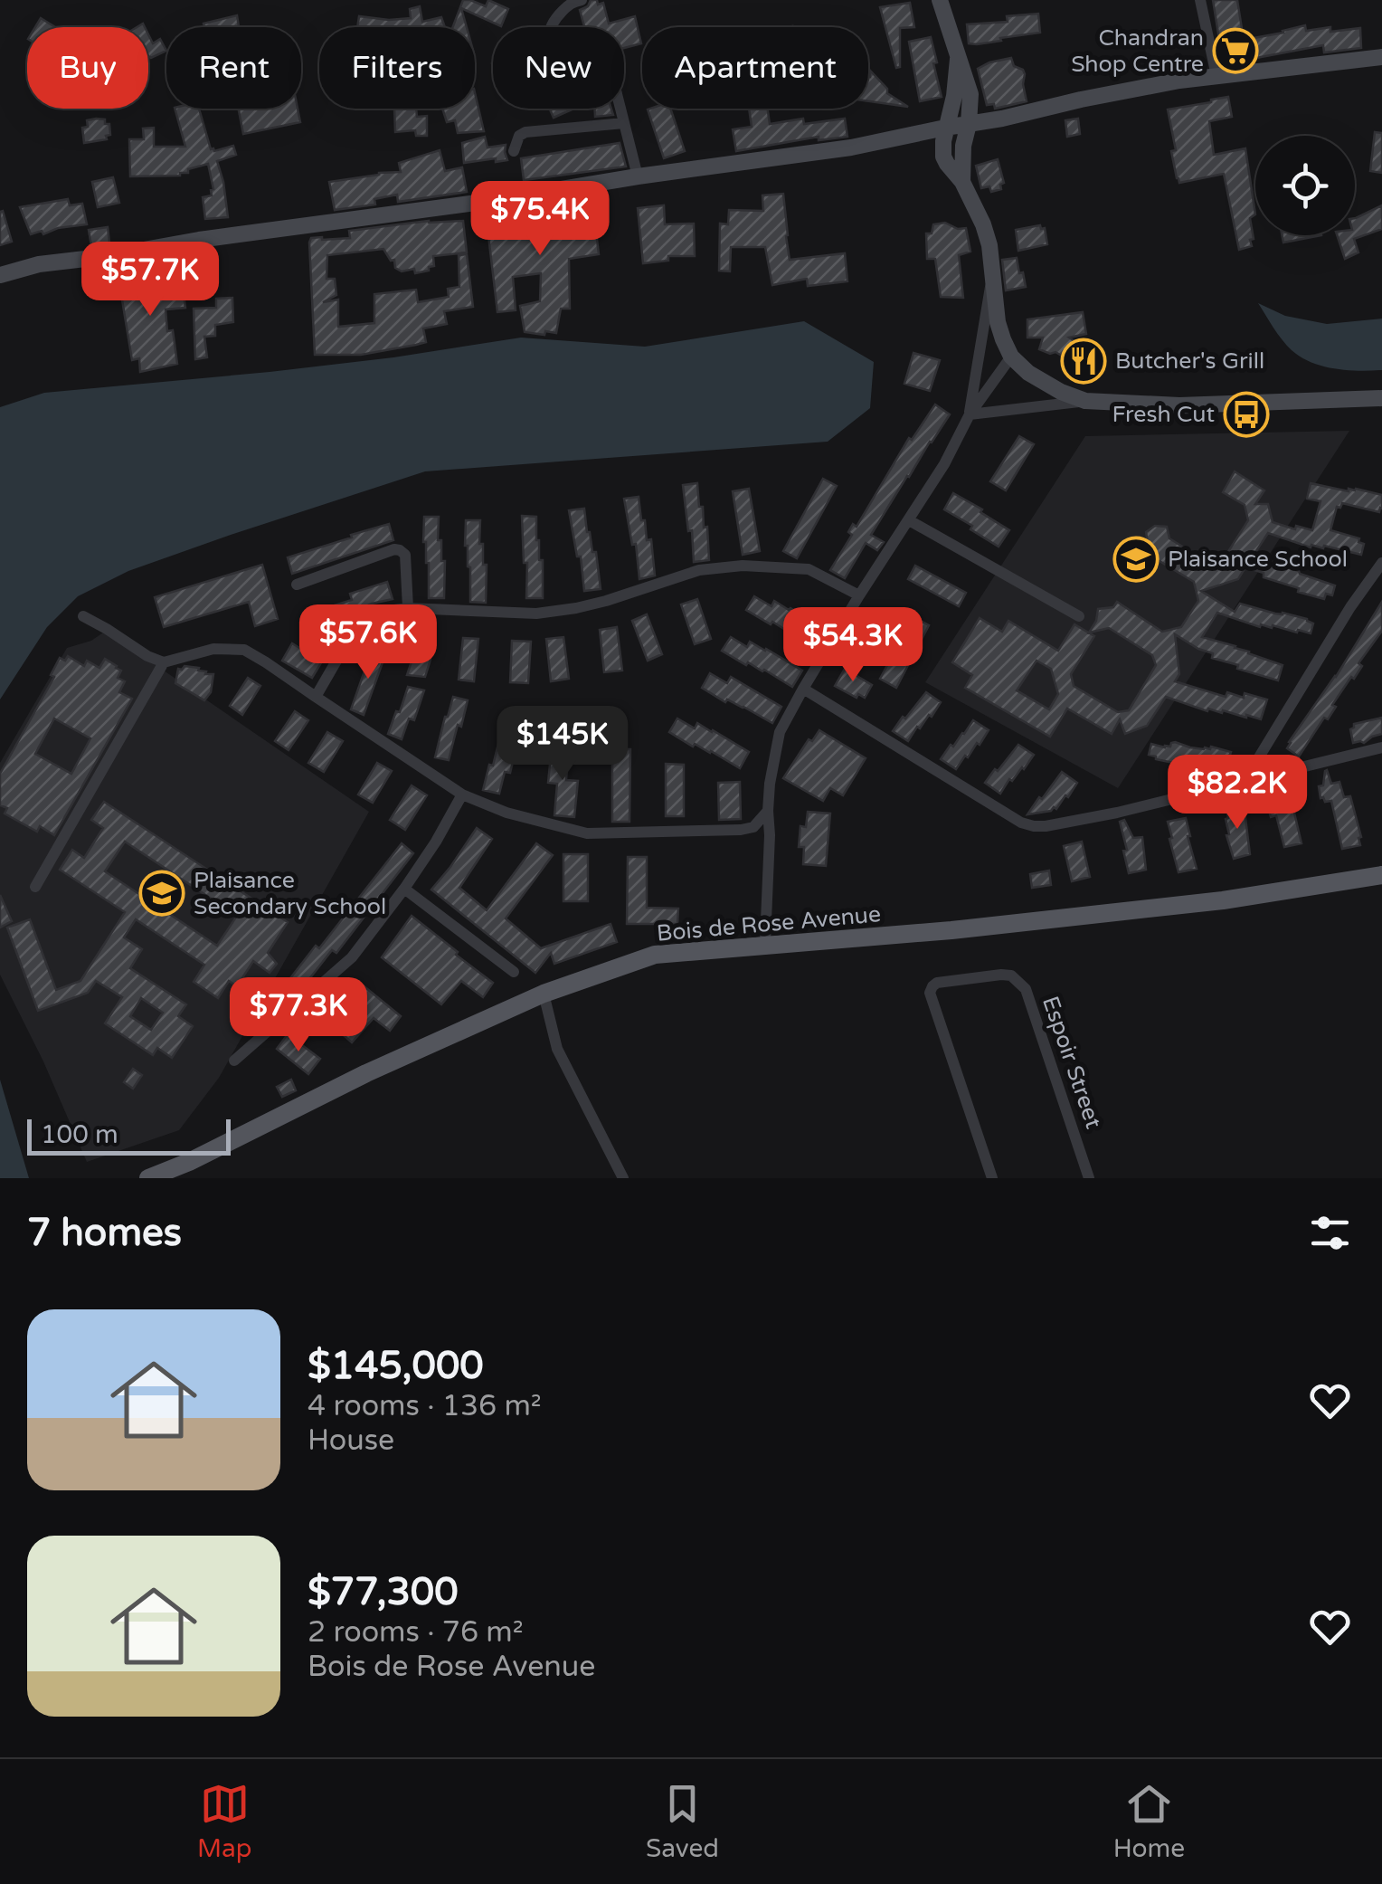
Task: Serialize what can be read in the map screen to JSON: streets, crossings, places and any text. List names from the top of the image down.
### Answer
{
  "streets": {
    "main road": ["Bois de Rose Avenue"],
    "street": ["Espoir Street"]
  },
  "places": {
    "supermarket": ["Chandran Shop Centre"],
    "restaurant": ["Butcher's Grill"],
    "bus stop": ["Fresh Cut"],
    "school or university": ["Plaisance School", "Plaisance Secondary School"]
  },
  "scale_bar": "100 m",
  "page": {
    "chip": [
      "Buy",
      "Rent",
      "Filters",
      "New",
      "Apartment"
    ],
    "price": [
      "$75.4K",
      "$57.7K",
      "$57.6K",
      "$54.3K",
      "$145K",
      "$82.2K",
      "$77.3K"
    ],
    "scale": "100 m",
    "heading": "7 homes",
    "list": [
      {
        "name": "$145,000",
        "note": "4 rooms · 136 m² · House"
      },
      {
        "name": "$77,300",
        "note": "2 rooms · 76 m² · Bois de Rose Avenue"
      }
    ],
    "tabs": ["Map", "Saved", "Home"]
  }
}
